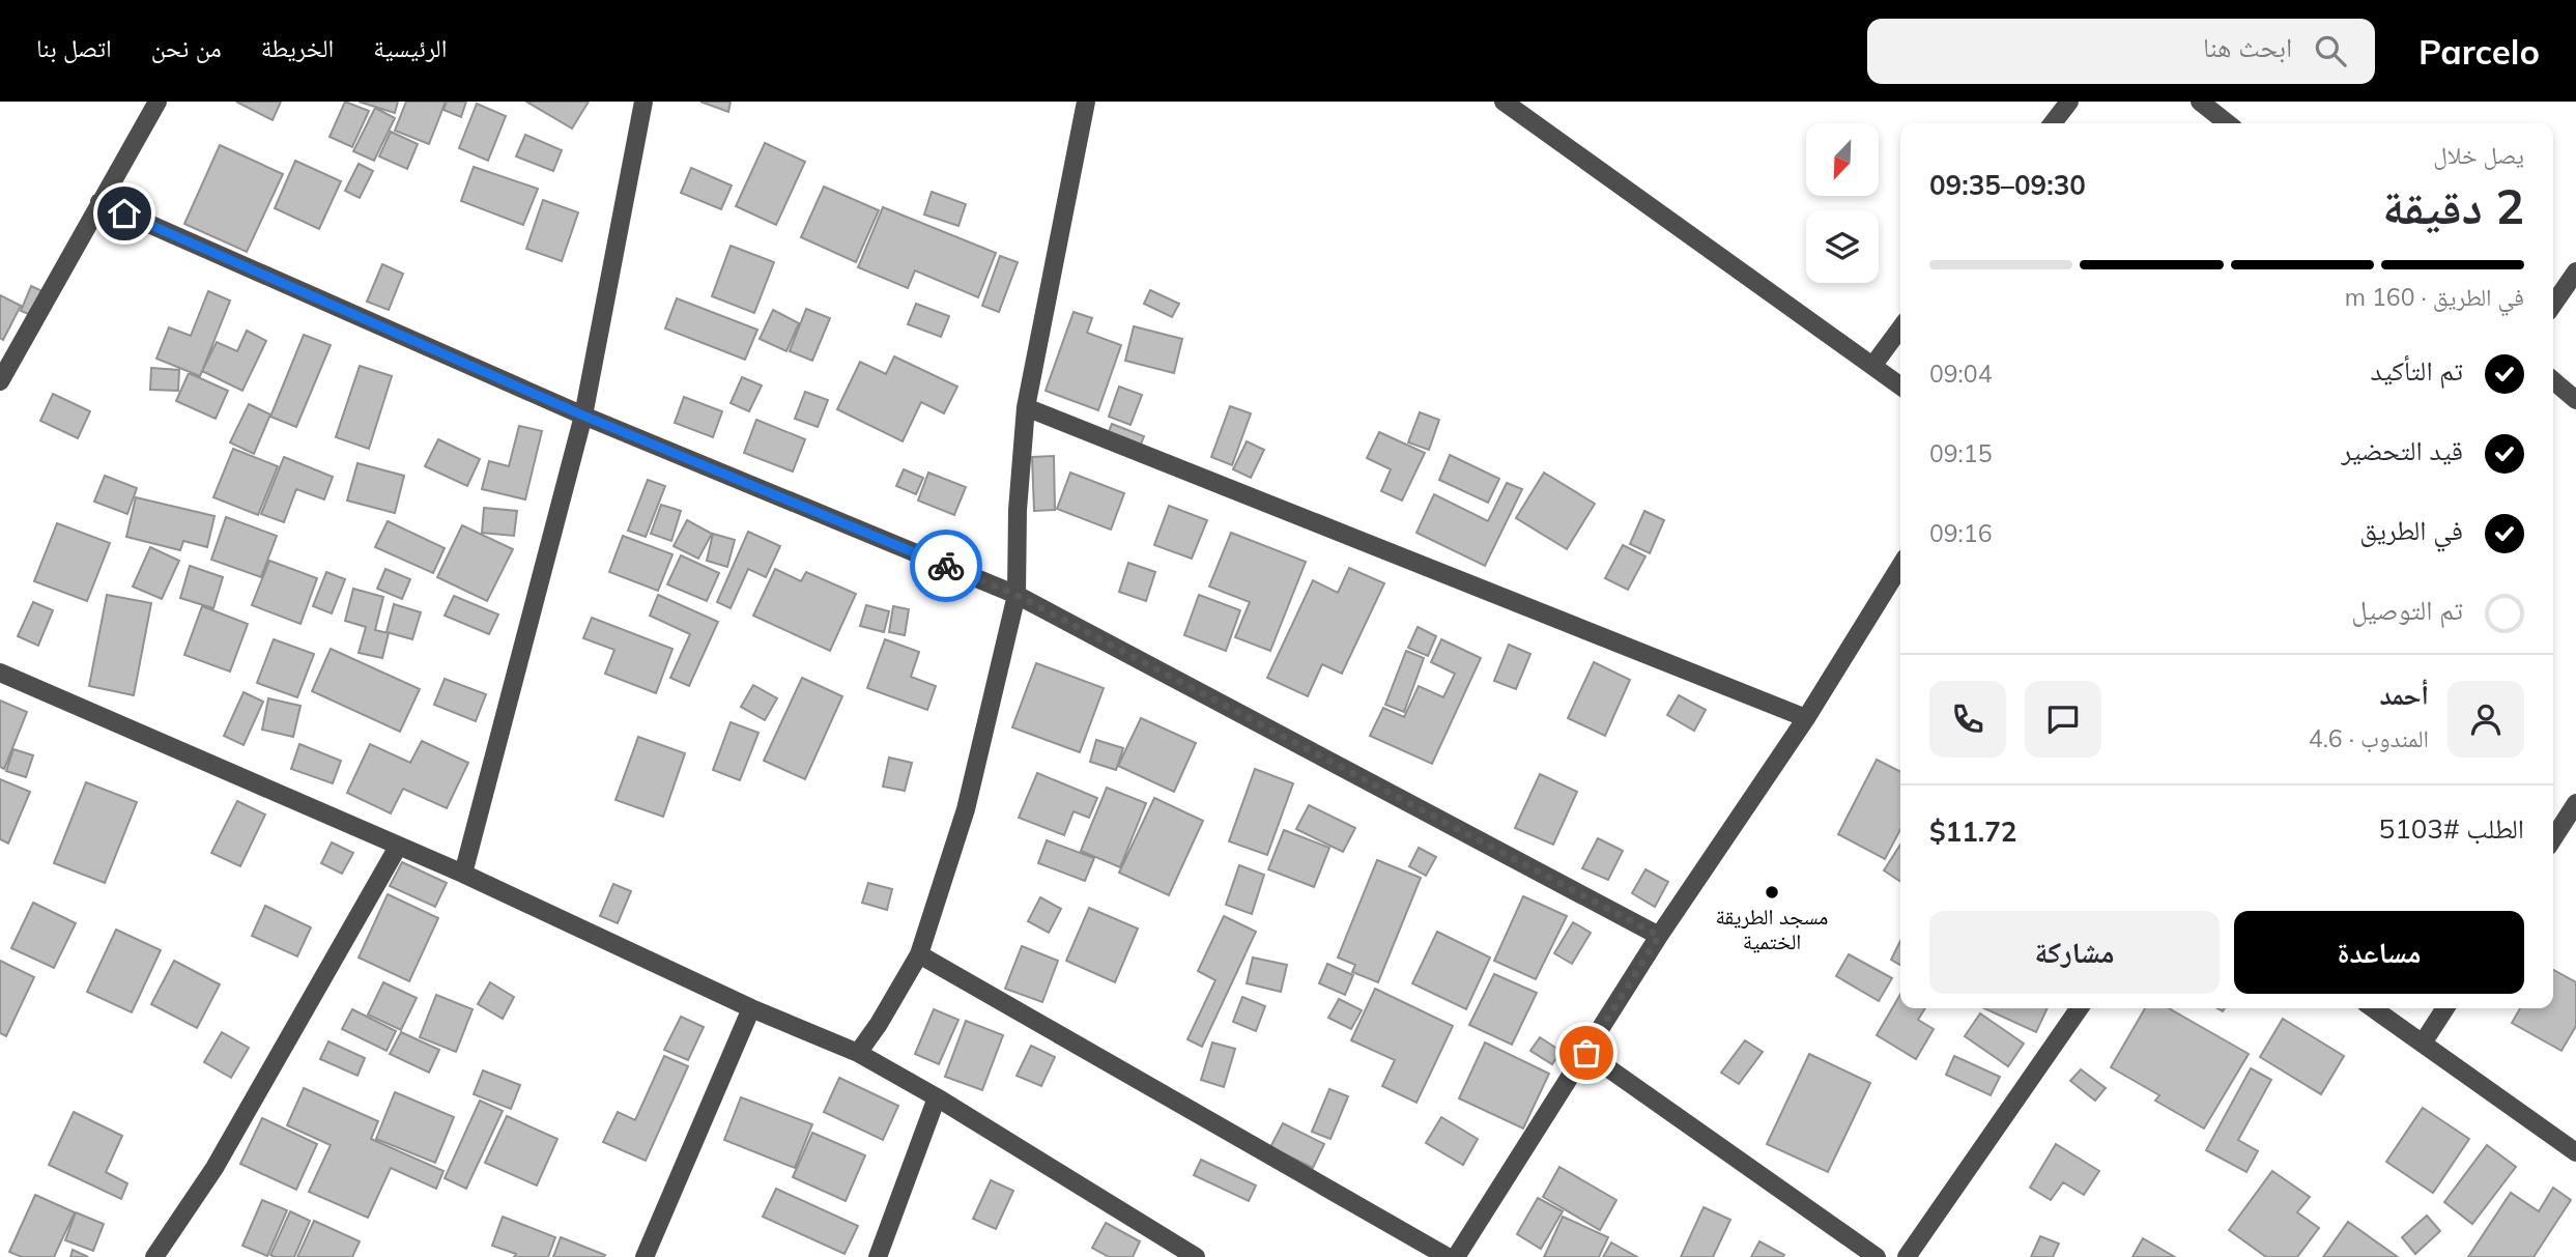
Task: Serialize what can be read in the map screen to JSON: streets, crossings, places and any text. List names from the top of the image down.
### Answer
{
  "places": ["مسجد الطريقة الختمية"],
  "north": "bottom left",
  "page": {
    "header": "Parcelo",
    "search": "ابحث هنا",
    "nav": [
      "الرئيسية",
      "الخريطة",
      "من نحن",
      "اتصل بنا"
    ],
    "heading": ["2 دقيقة", "يصل خلال", "09:30–09:35"],
    "panel": [
      "أحمد",
      "المندوب · 4.6",
      "الطلب #5103",
      "$11.72"
    ],
    "bar": "في الطريق · 160 m",
    "list": [
      ["تم التأكيد", "09:04"],
      ["قيد التحضير", "09:15"],
      ["في الطريق", "09:16"],
      "تم التوصيل"
    ],
    "buttons": ["مساعدة", "مشاركة"]
  }
}
